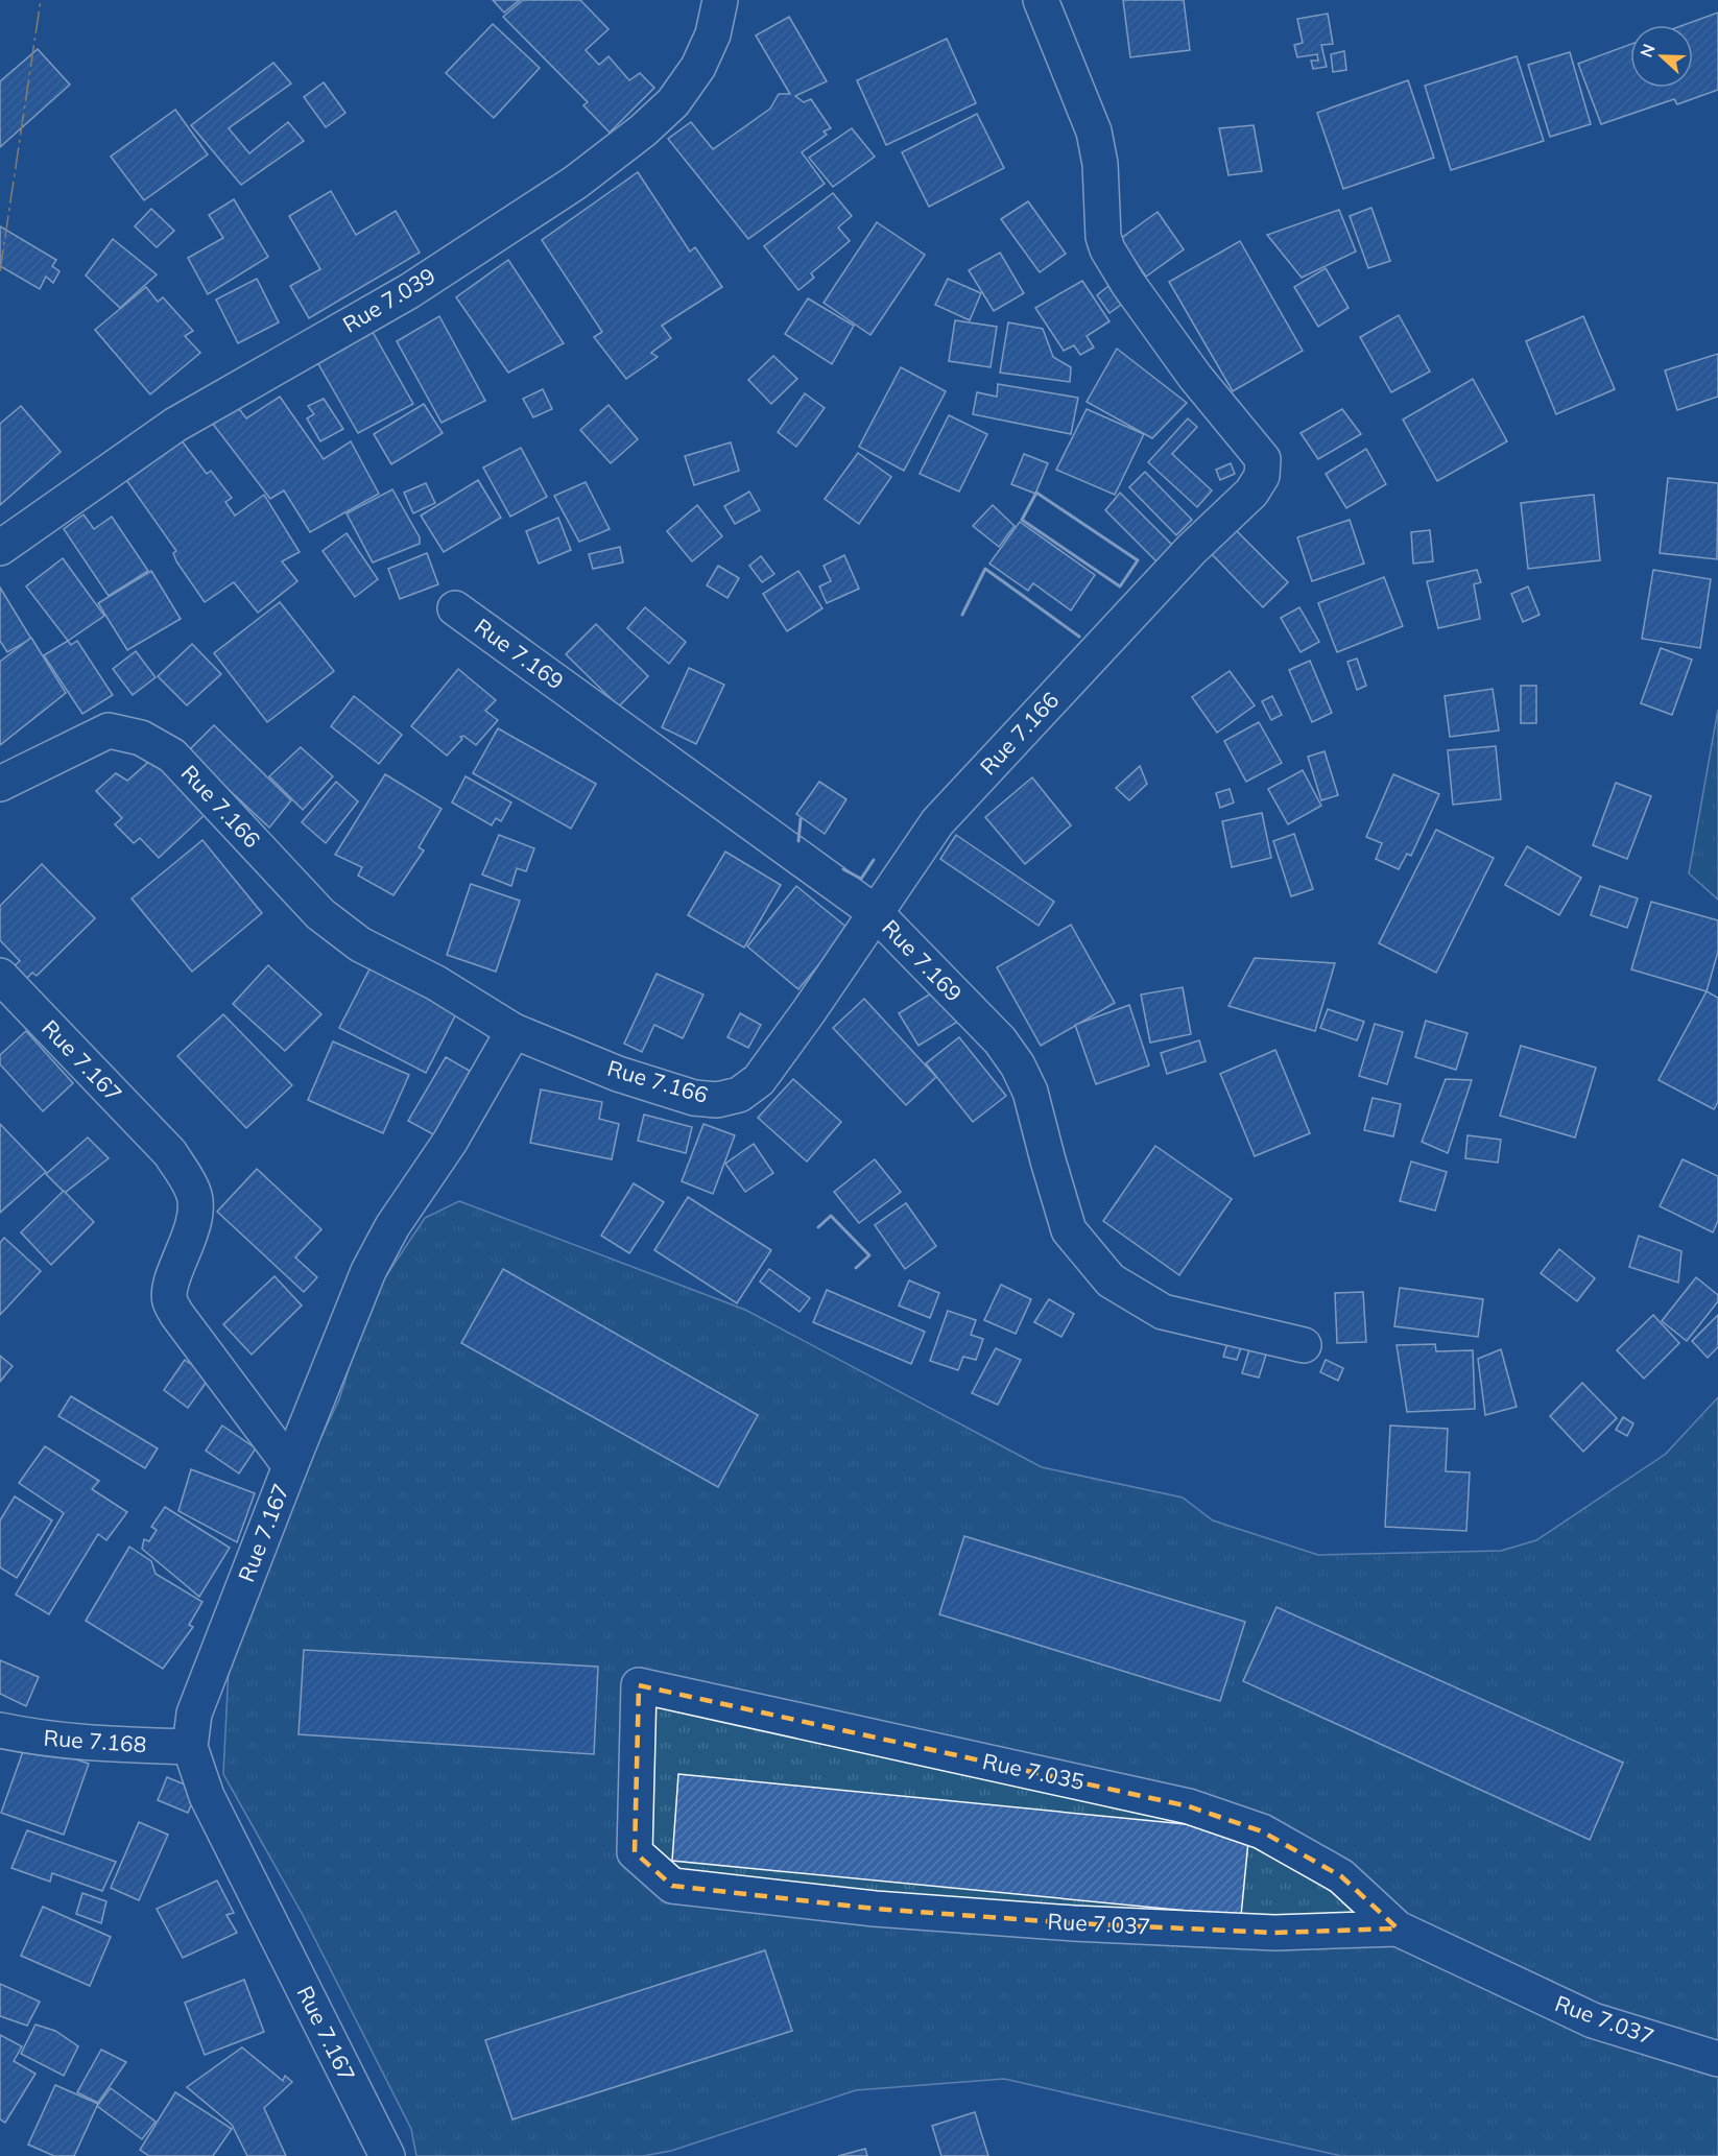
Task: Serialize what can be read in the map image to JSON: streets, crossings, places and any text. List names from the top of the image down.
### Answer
{
  "streets": {
    "street": [
      "Rue 7.039",
      "Rue 7.169",
      "Rue 7.166",
      "Rue 7.167",
      "Rue 7.168",
      "Rue 7.035",
      "Rue 7.037"
    ]
  },
  "crossings": [
    ["Rue 7.169", "Rue 7.166"],
    ["Rue 7.167", "Rue 7.168"],
    ["Rue 7.035", "Rue 7.037"]
  ],
  "north": "left"
}
